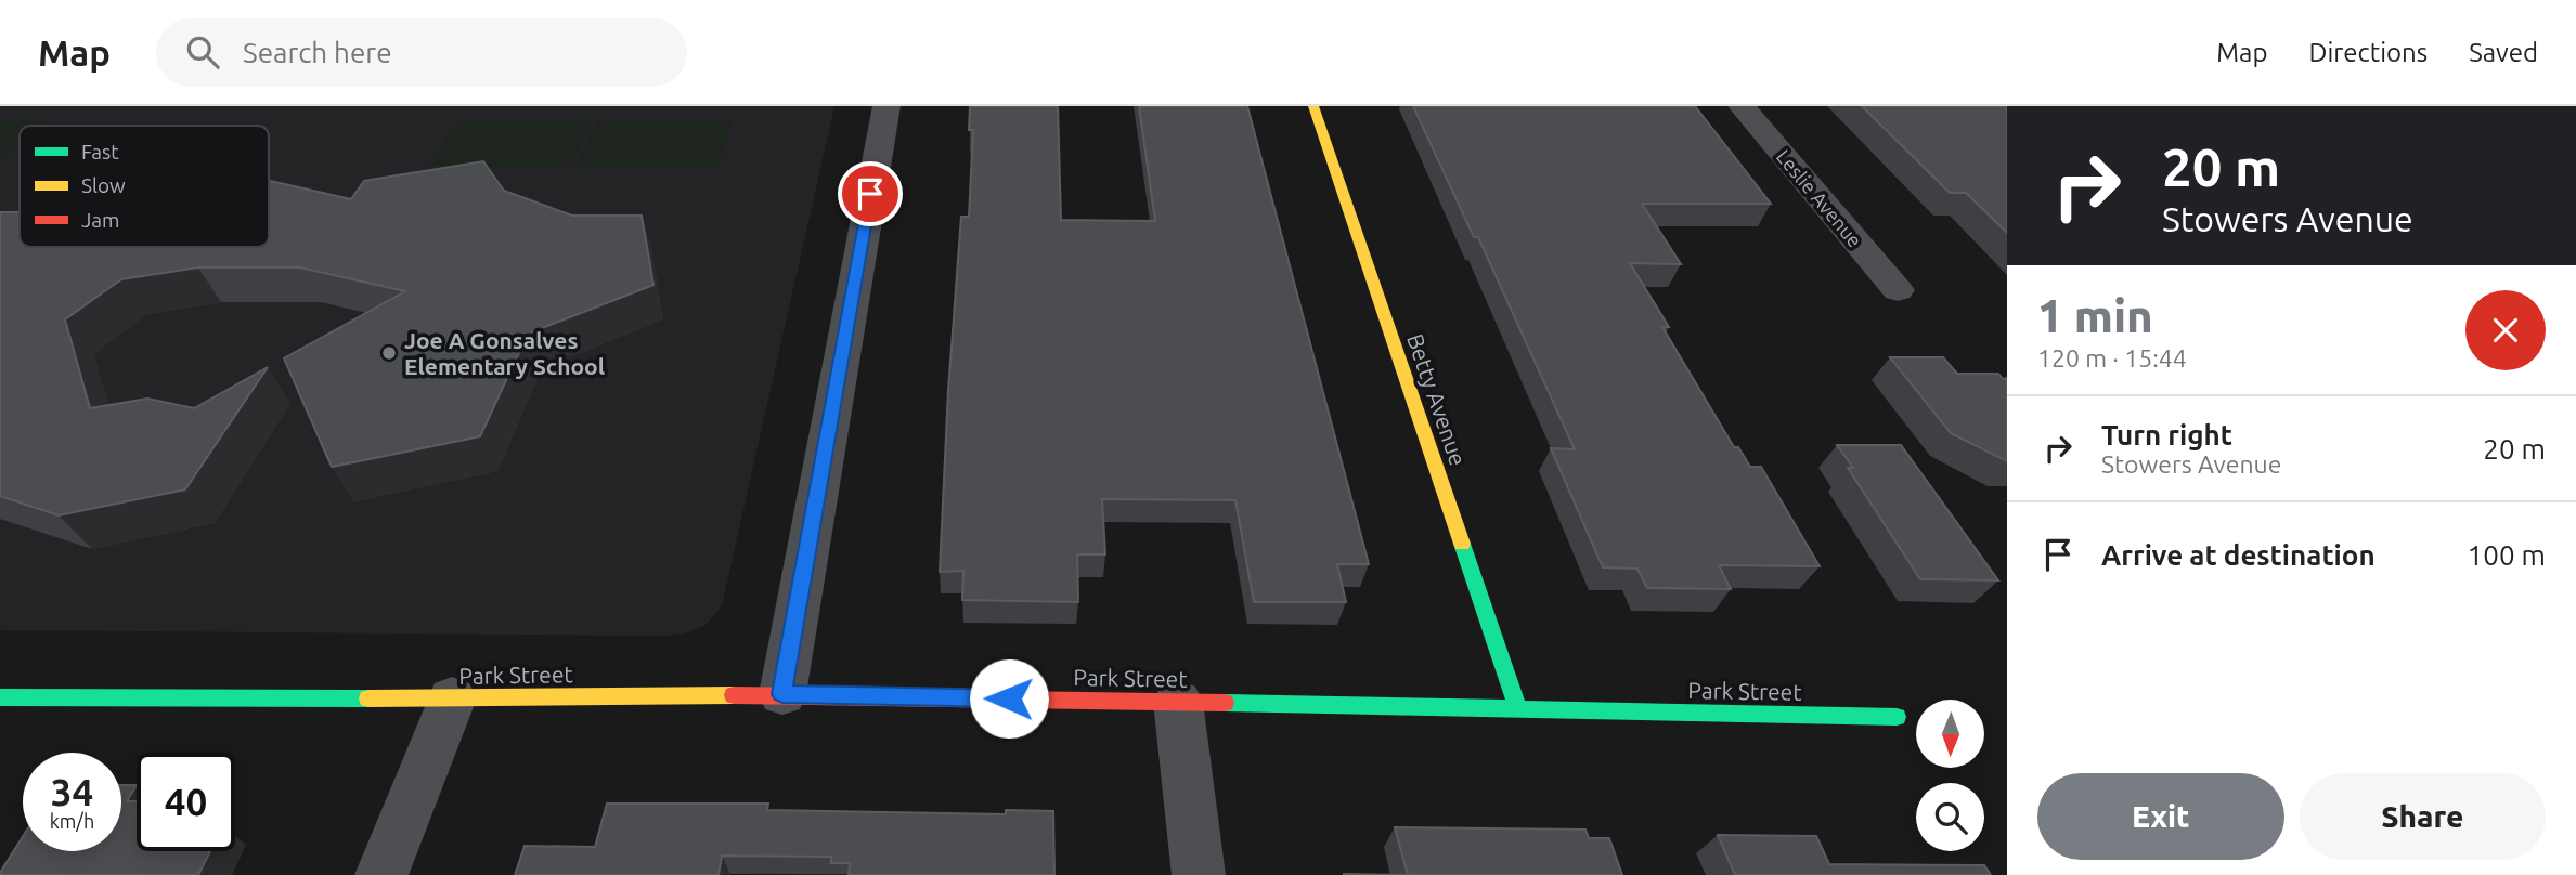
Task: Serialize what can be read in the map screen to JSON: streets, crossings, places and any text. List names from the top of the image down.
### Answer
{
  "streets": {
    "street": ["Leslie Avenue", "Betty Avenue", "Park Street"]
  },
  "crossings": [
    ["Betty Avenue", "Park Street"]
  ],
  "places": ["Joe A Gonsalves Elementary School"],
  "legend": ["Fast", "Slow", "Jam"],
  "north": "bottom",
  "page": {
    "header": "Map",
    "search": "Search here",
    "nav": ["Map", "Directions", "Saved"],
    "turn": ["20 m", "Stowers Avenue"],
    "heading": ["1 min", "120 m · 15:44"],
    "list": [
      {
        "name": "Turn right",
        "note": "Stowers Avenue",
        "value": "20 m"
      },
      {
        "name": "Arrive at destination",
        "value": "100 m"
      }
    ],
    "speed": "34 km/h",
    "limit": "40",
    "buttons": ["Exit", "Share"]
  }
}
